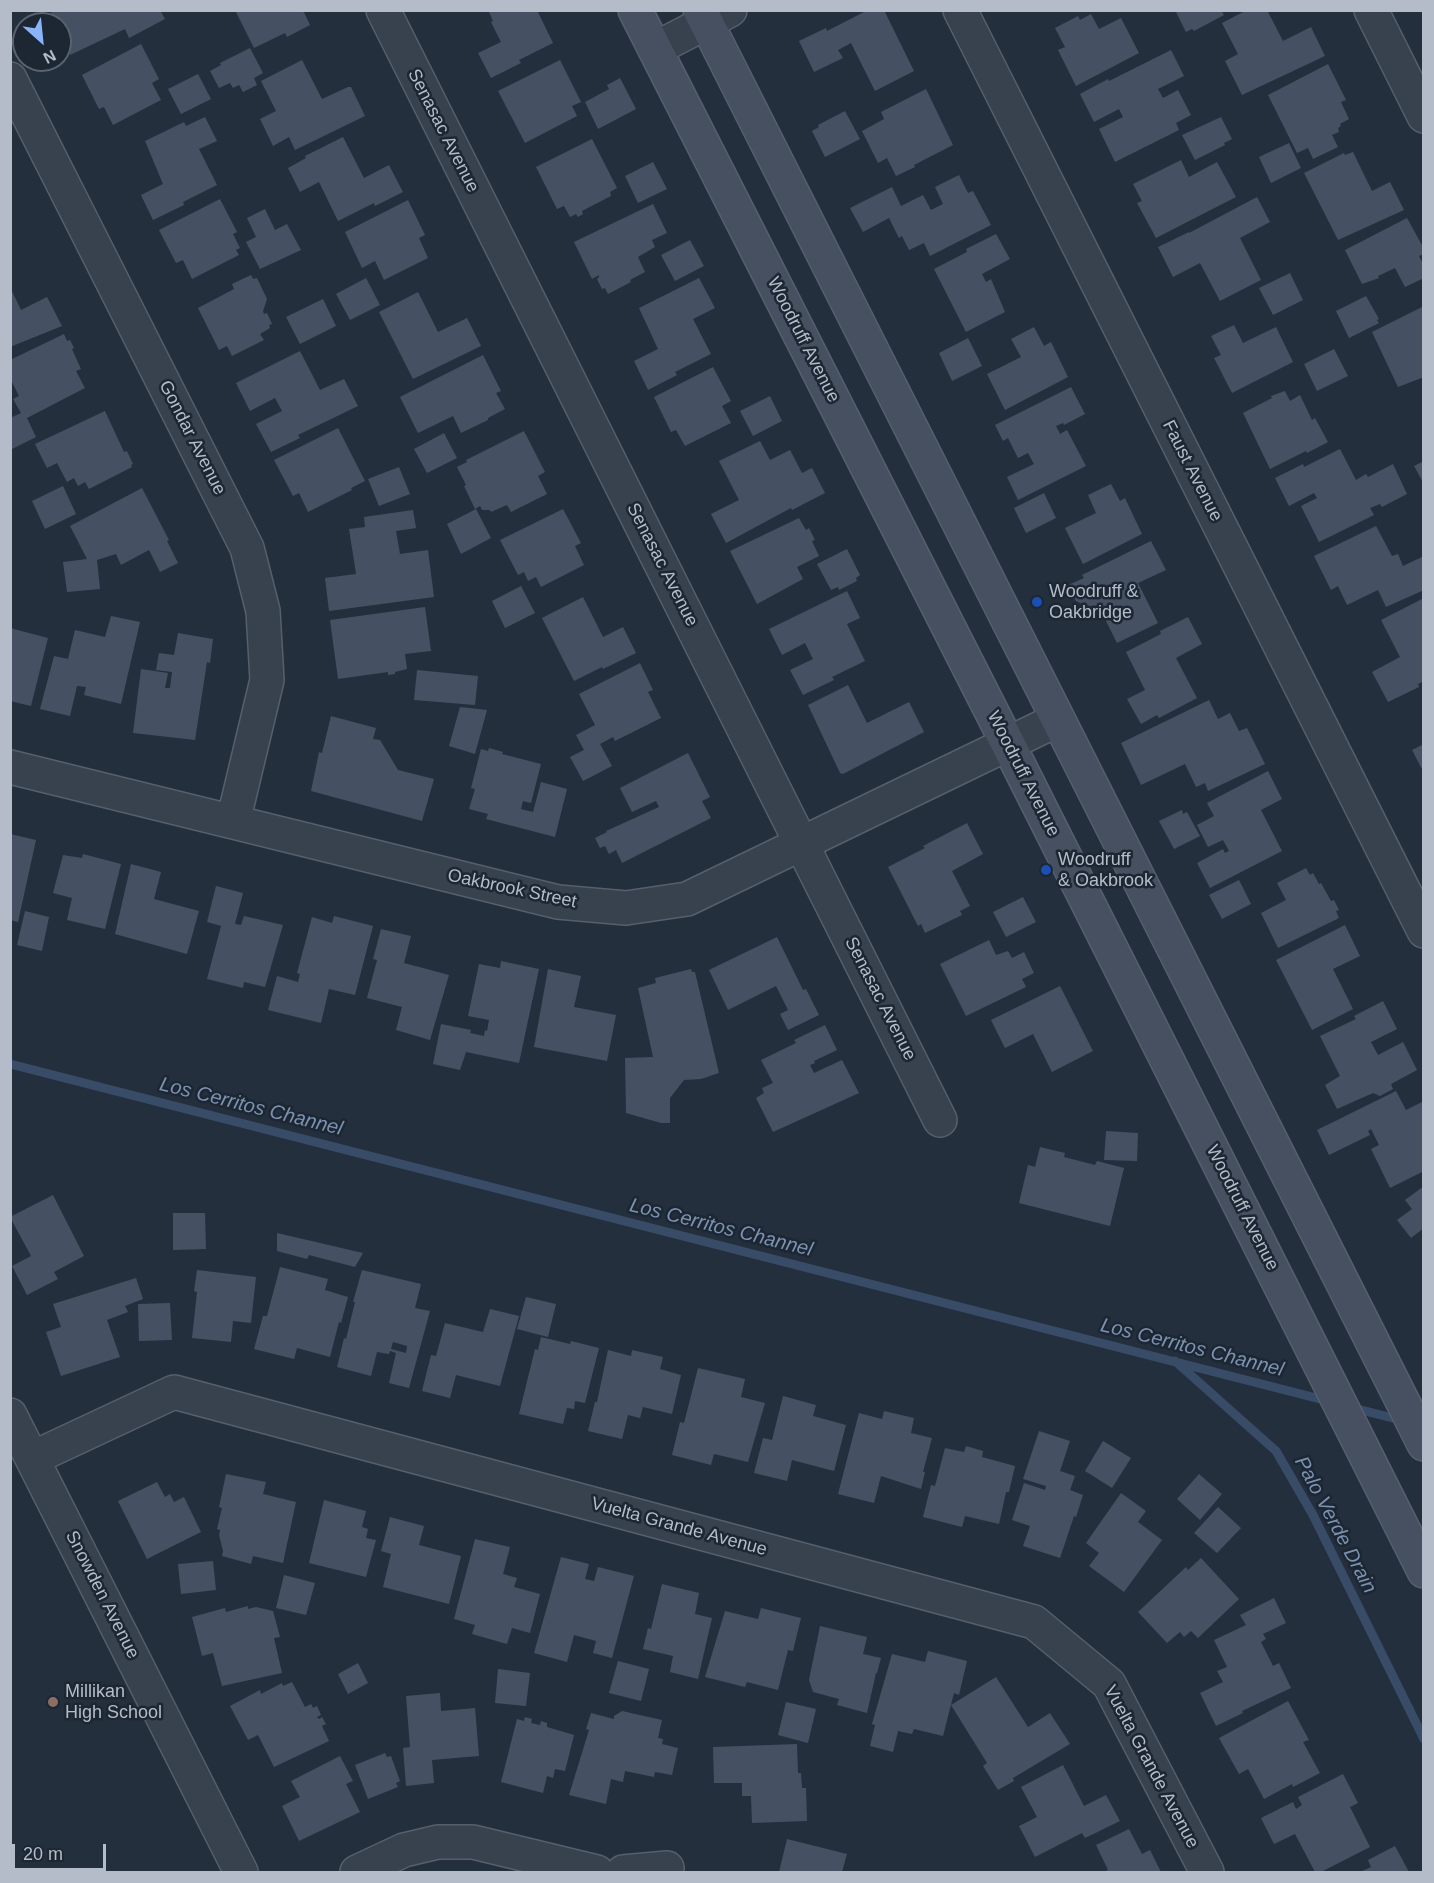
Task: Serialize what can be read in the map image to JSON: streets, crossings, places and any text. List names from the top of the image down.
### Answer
{
  "streets": {
    "main road": ["Woodruff Avenue"],
    "street": [
      "Senasac Avenue",
      "Gondar Avenue",
      "Faust Avenue",
      "Oakbrook Street",
      "Vuelta Grande Avenue",
      "Snowden Avenue"
    ]
  },
  "crossings": [
    ["Senasac Avenue", "Oakbrook Street"],
    ["Woodruff Avenue", "Oakbrook Street"],
    ["Gondar Avenue", "Oakbrook Street"],
    ["Vuelta Grande Avenue", "Snowden Avenue"]
  ],
  "water": ["Los Cerritos Channel", "Palo Verde Drain"],
  "places": ["Woodruff & Oakbridge", "Woodruff & Oakbrook", "Millikan High School"],
  "scale_bar": "20 m",
  "north": "bottom right"
}
